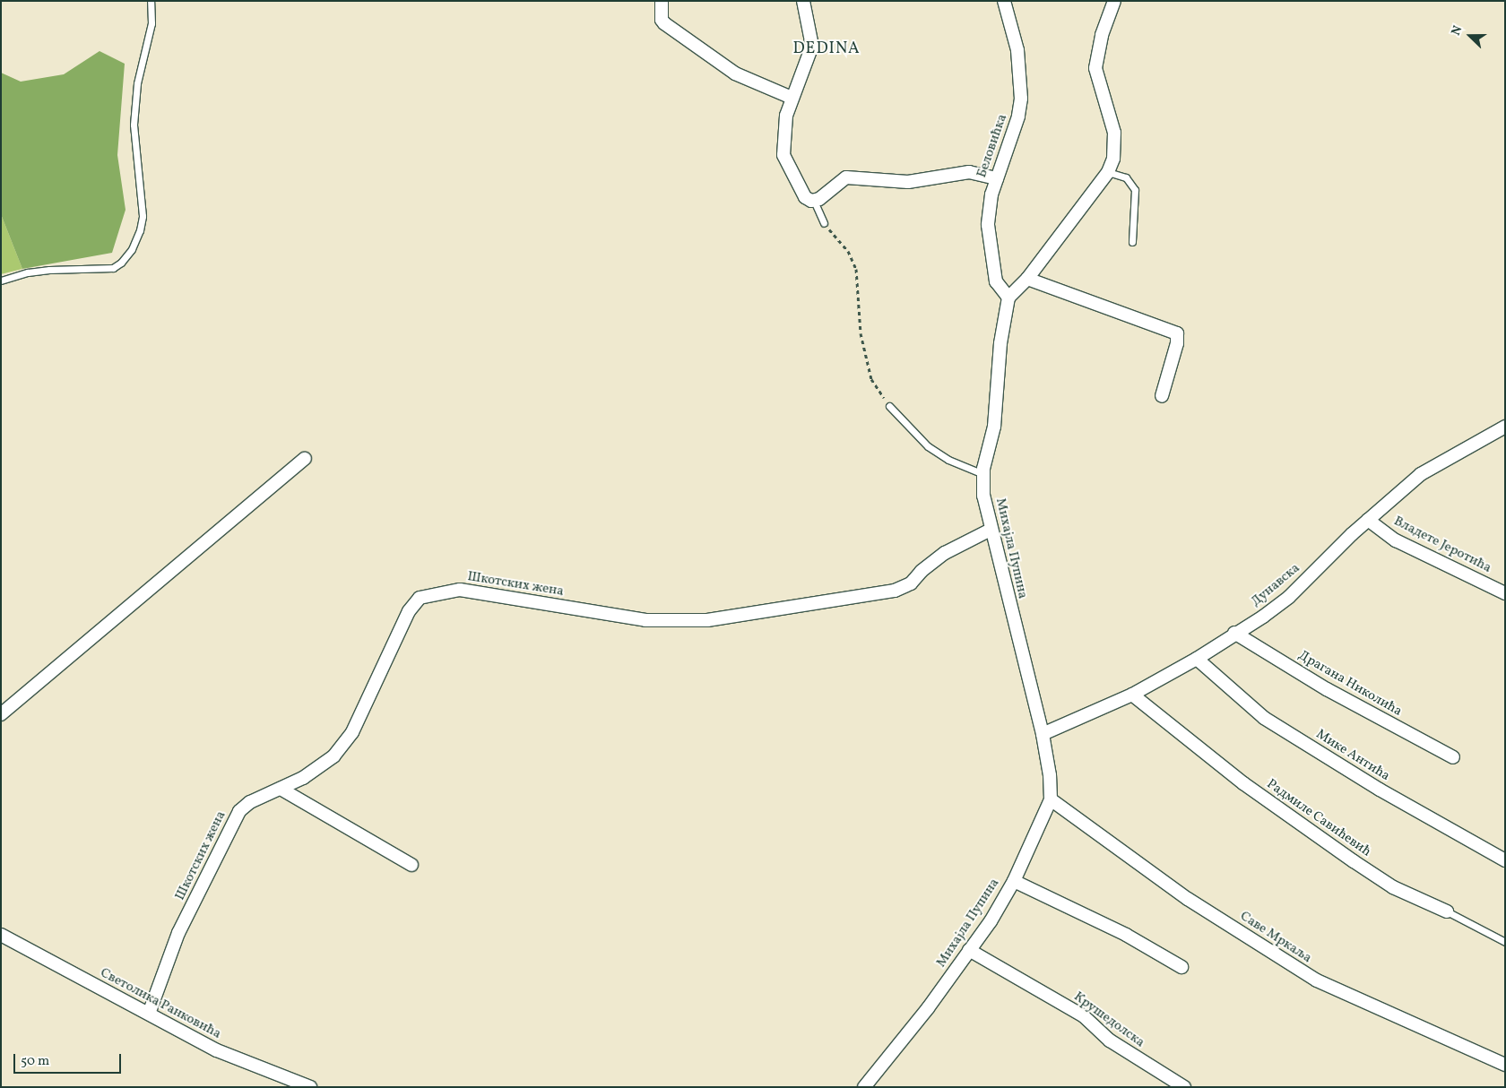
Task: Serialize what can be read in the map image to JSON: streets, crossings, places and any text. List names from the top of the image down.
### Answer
{
  "streets": {
    "street": [
      "Беловићка",
      "Владете Јеротића",
      "Михајла Пупина",
      "Шкотских жена",
      "Дунавска",
      "Драгана Николића",
      "Мике Антића",
      "Радмиле Савићевић",
      "Саве Мркаља",
      "Светолика Ранковића",
      "Крушедолска"
    ]
  },
  "crossings": [
    ["Беловићка", "Михајла Пупина"],
    ["Владете Јеротића", "Дунавска"],
    ["Михајла Пупина", "Шкотских жена"],
    ["Михајла Пупина", "Дунавска"],
    ["Михајла Пупина", "Саве Мркаља"],
    ["Михајла Пупина", "Крушедолска"],
    ["Шкотских жена", "Светолика Ранковића"],
    ["Дунавска", "Драгана Николића"],
    ["Дунавска", "Мике Антића"],
    ["Дунавска", "Радмиле Савићевић"]
  ],
  "districts": ["DEDINA"],
  "scale_bar": "50 m",
  "north": "left"
}
